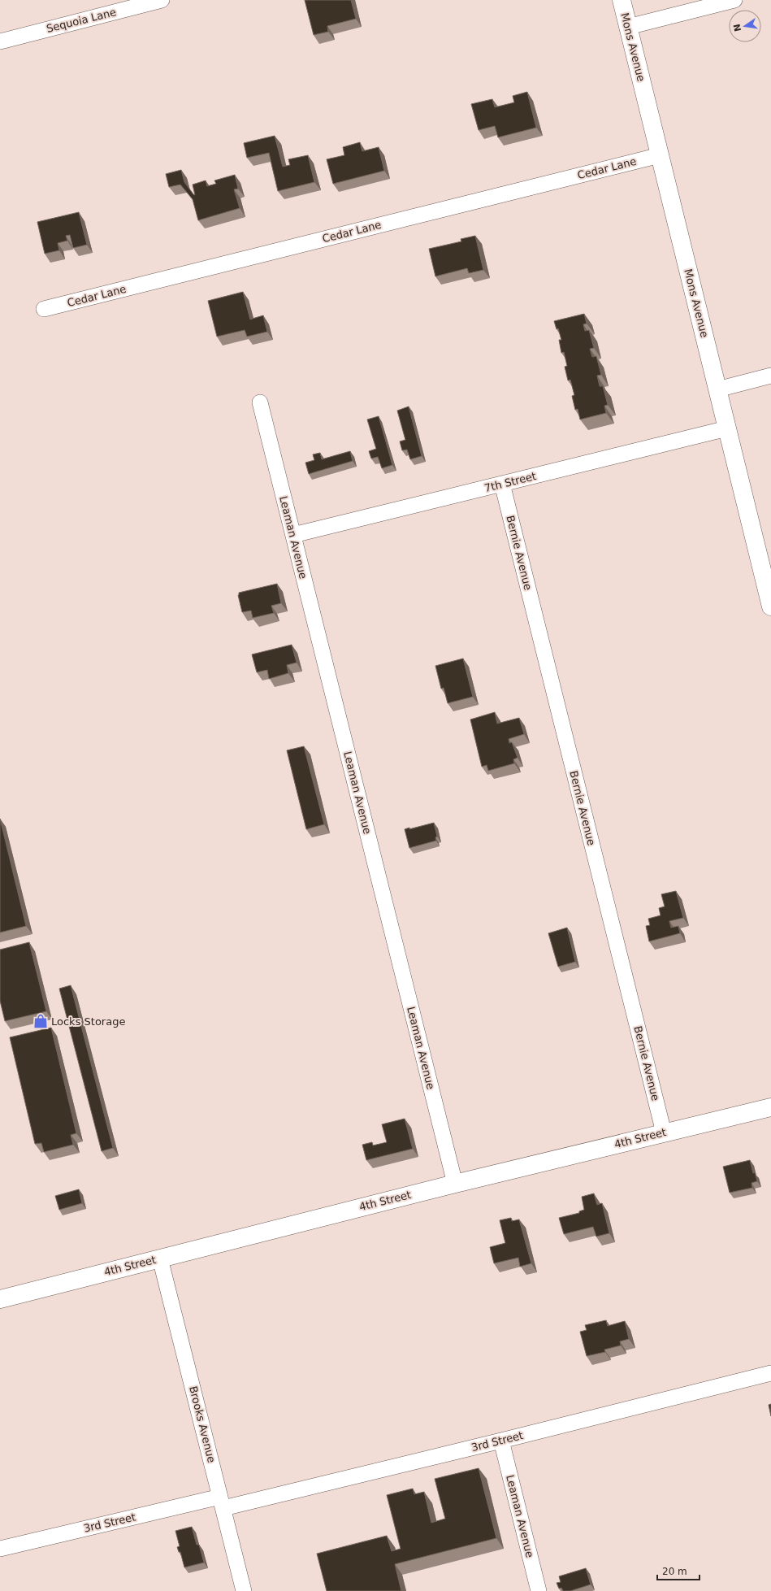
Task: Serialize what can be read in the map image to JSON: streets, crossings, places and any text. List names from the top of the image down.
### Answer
{
  "streets": {
    "street": [
      "Sequoia Lane",
      "Mons Avenue",
      "Cedar Lane",
      "7th Street",
      "Leaman Avenue",
      "Bernie Avenue",
      "4th Street",
      "Brooks Avenue",
      "3rd Street"
    ]
  },
  "crossings": [
    ["Mons Avenue", "Cedar Lane"],
    ["Mons Avenue", "7th Street"],
    ["7th Street", "Leaman Avenue"],
    ["7th Street", "Bernie Avenue"],
    ["Leaman Avenue", "4th Street"],
    ["Leaman Avenue", "3rd Street"],
    ["Bernie Avenue", "4th Street"],
    ["4th Street", "Brooks Avenue"],
    ["Brooks Avenue", "3rd Street"]
  ],
  "places": {
    "shop": ["Locks Storage"]
  },
  "scale_bar": "20 m",
  "north": "left"
}
